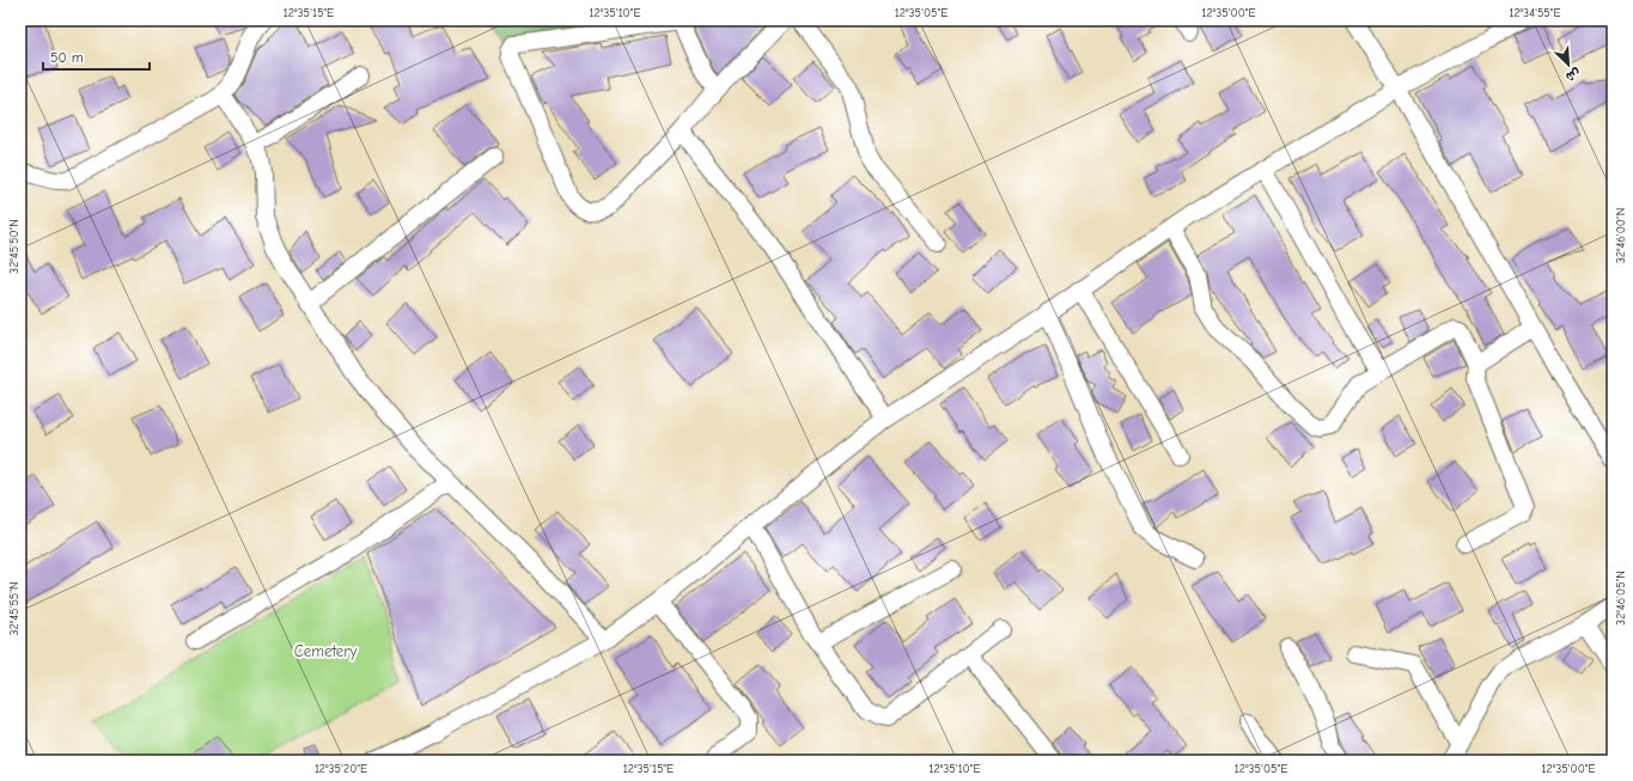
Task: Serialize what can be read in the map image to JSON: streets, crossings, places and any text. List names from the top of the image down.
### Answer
{
  "parks": ["Cemetery"],
  "scale_bar": "50 m",
  "north": "bottom right",
  "coordinates": [
    "12°35'15\"E",
    "12°35'10\"E",
    "12°35'05\"E",
    "12°35'00\"E",
    "12°34'55\"E",
    "32°46'00\"N",
    "32°45'50\"N",
    "32°46'05\"N",
    "32°45'55\"N",
    "12°35'20\"E"
  ]
}
